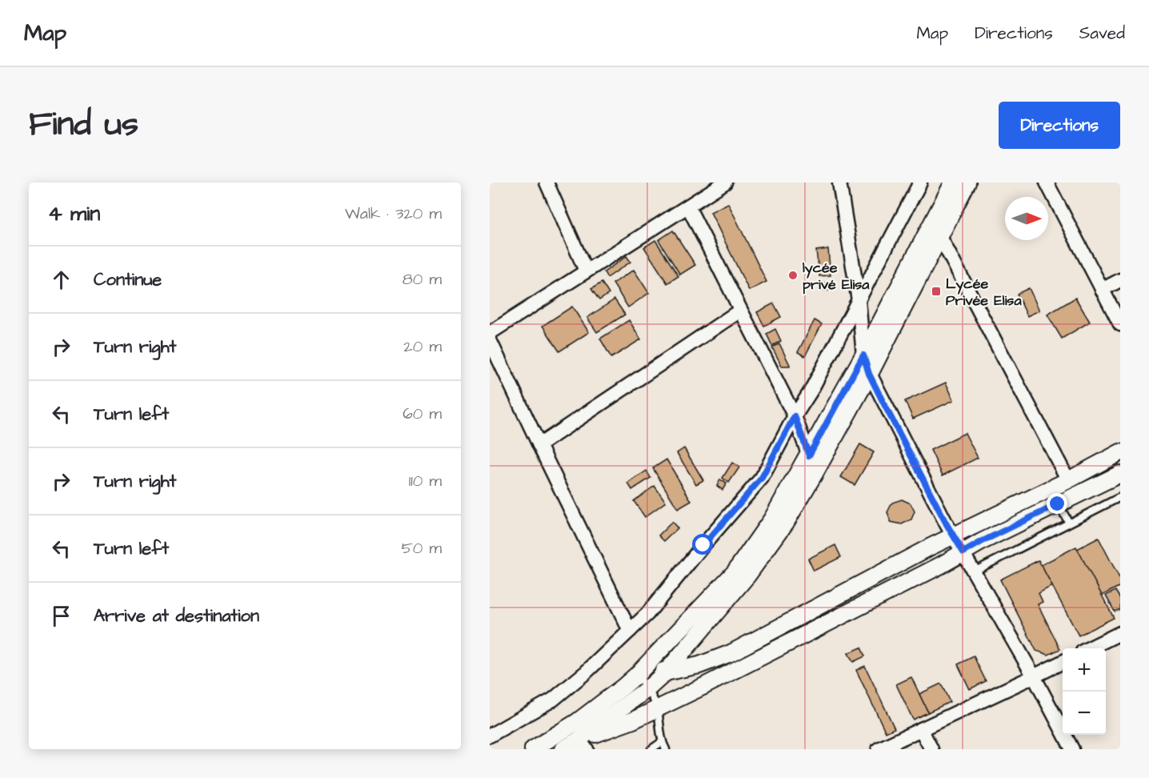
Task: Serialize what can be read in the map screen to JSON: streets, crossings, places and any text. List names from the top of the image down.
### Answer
{
  "places": {
    "other": ["lycée privé Elisa"],
    "transit": ["Lycée Privée Elisa"]
  },
  "north": "right",
  "page": {
    "header": "Map",
    "nav": ["Map", "Directions", "Saved"],
    "title": "Find us",
    "buttons": "Directions",
    "heading": ["4 min", "Walk · 320 m"],
    "list": [
      ["Continue", "80 m"],
      ["Turn right", "20 m"],
      ["Turn left", "60 m"],
      ["Turn right", "110 m"],
      ["Turn left", "50 m"],
      "Arrive at destination"
    ],
    "map_buttons": ["+", "−"]
  }
}
